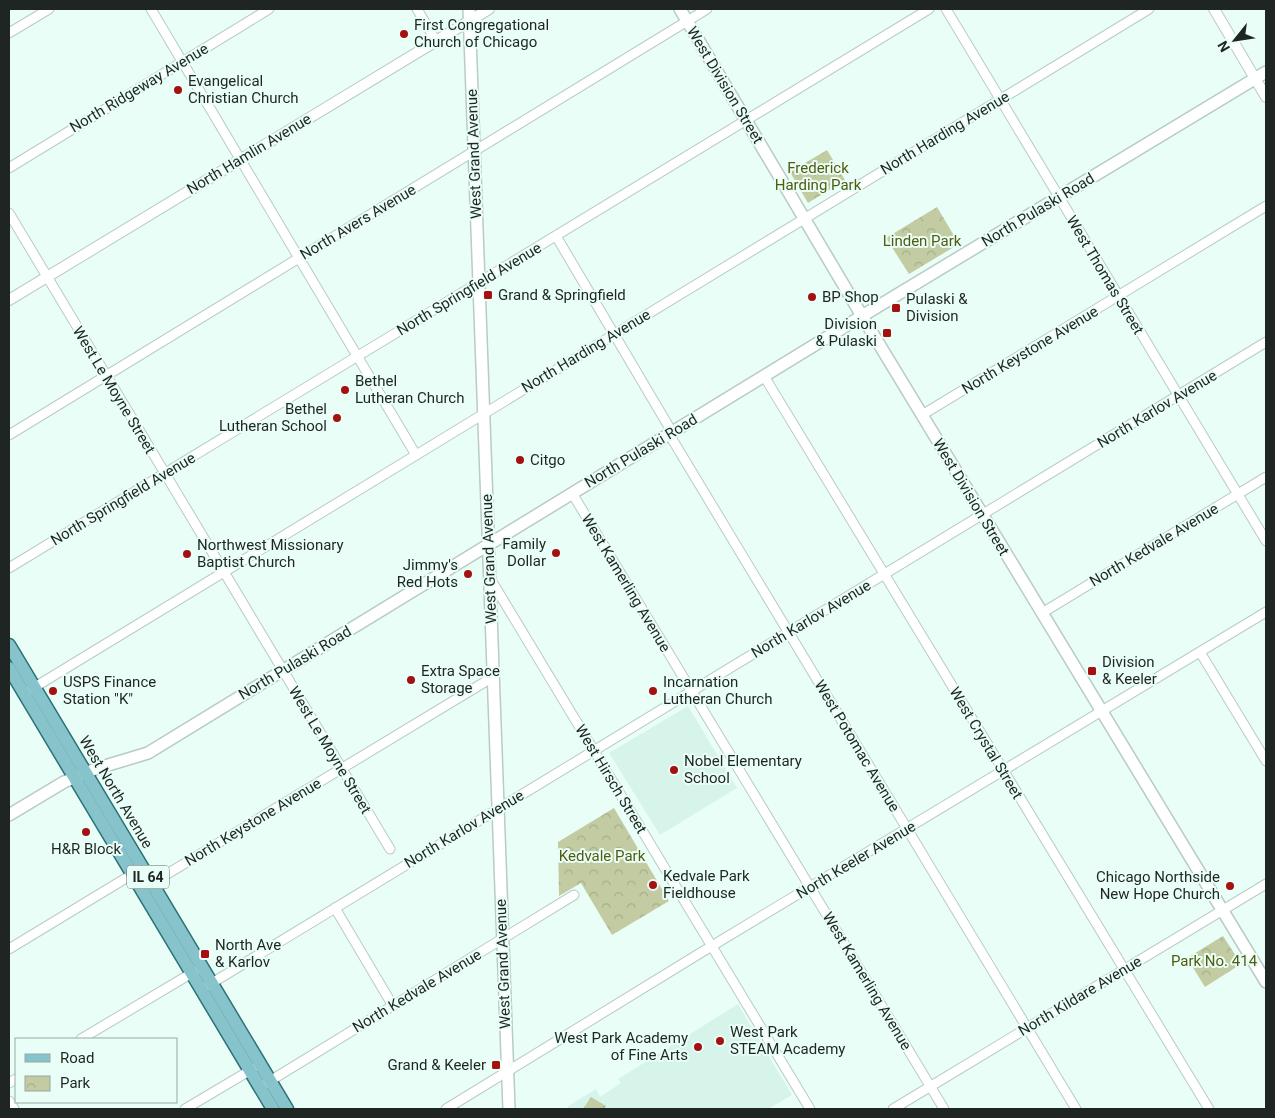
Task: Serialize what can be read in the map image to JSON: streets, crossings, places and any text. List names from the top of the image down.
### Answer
{
  "streets": {
    "main road": [
      "West Division Street",
      "West Grand Avenue",
      "North Pulaski Road",
      "West North Avenue",
      "IL 64"
    ],
    "street": [
      "North Ridgeway Avenue",
      "North Harding Avenue",
      "North Hamlin Avenue",
      "North Avers Avenue",
      "West Thomas Street",
      "North Springfield Avenue",
      "North Keystone Avenue",
      "West Le Moyne Street",
      "North Karlov Avenue",
      "North Kedvale Avenue",
      "West Kamerling Avenue",
      "West Crystal Street",
      "West Potomac Avenue",
      "West Hirsch Street",
      "North Keeler Avenue",
      "North Kildare Avenue"
    ]
  },
  "crossings": [
    ["West Division Street", "North Harding Avenue"],
    ["West Division Street", "North Pulaski Road"],
    ["West Division Street", "North Avers Avenue"],
    ["West Division Street", "North Springfield Avenue"],
    ["West Division Street", "North Keystone Avenue"],
    ["West Division Street", "North Karlov Avenue"],
    ["West Division Street", "North Kedvale Avenue"],
    ["West Division Street", "North Keeler Avenue"],
    ["West Division Street", "North Kildare Avenue"],
    ["North Harding Avenue", "West Grand Avenue"],
    ["North Harding Avenue", "West Thomas Street"],
    ["North Harding Avenue", "West Le Moyne Street"],
    ["North Harding Avenue", "West Potomac Avenue"],
    ["North Harding Avenue", "West North Avenue"],
    ["North Hamlin Avenue", "West Grand Avenue"],
    ["North Hamlin Avenue", "West Le Moyne Street"],
    ["West Grand Avenue", "North Pulaski Road"],
    ["West Grand Avenue", "North Avers Avenue"],
    ["West Grand Avenue", "North Springfield Avenue"],
    ["West Grand Avenue", "North Keystone Avenue"],
    ["West Grand Avenue", "North Karlov Avenue"],
    ["West Grand Avenue", "North Kedvale Avenue"],
    ["West Grand Avenue", "West Hirsch Street"],
    ["West Grand Avenue", "North Keeler Avenue"],
    ["North Pulaski Road", "West Thomas Street"],
    ["North Pulaski Road", "West Le Moyne Street"],
    ["North Pulaski Road", "West Kamerling Avenue"],
    ["North Pulaski Road", "West Crystal Street"],
    ["North Pulaski Road", "West Potomac Avenue"],
    ["North Pulaski Road", "West North Avenue"],
    ["North Avers Avenue", "West Le Moyne Street"],
    ["West Thomas Street", "North Keystone Avenue"],
    ["West Thomas Street", "North Karlov Avenue"],
    ["West Thomas Street", "North Kedvale Avenue"],
    ["North Springfield Avenue", "West Le Moyne Street"],
    ["North Springfield Avenue", "West Potomac Avenue"],
    ["North Keystone Avenue", "West Le Moyne Street"],
    ["North Keystone Avenue", "West North Avenue"],
    ["North Karlov Avenue", "West Kamerling Avenue"],
    ["North Karlov Avenue", "West Crystal Street"],
    ["North Karlov Avenue", "West Potomac Avenue"],
    ["North Karlov Avenue", "West Hirsch Street"],
    ["North Karlov Avenue", "West North Avenue"],
    ["North Kedvale Avenue", "West North Avenue"],
    ["West Kamerling Avenue", "North Keeler Avenue"],
    ["West Kamerling Avenue", "North Kildare Avenue"],
    ["West Crystal Street", "North Keeler Avenue"],
    ["West Crystal Street", "North Kildare Avenue"],
    ["West Potomac Avenue", "North Keeler Avenue"],
    ["West Potomac Avenue", "North Kildare Avenue"],
    ["West Hirsch Street", "North Keeler Avenue"]
  ],
  "parks": [
    "Frederick Harding Park",
    "Linden Park",
    "Kedvale Park",
    "Park No. 414"
  ],
  "places": {
    "other": [
      "First Congregational Church of Chicago",
      "Evangelical Christian Church",
      "BP Shop",
      "Bethel Lutheran Church",
      "Bethel Lutheran School",
      "Citgo",
      "Family Dollar",
      "Northwest Missionary Baptist Church",
      "Jimmy's Red Hots",
      "Extra Space Storage",
      "USPS Finance Station \"K\"",
      "Incarnation Lutheran Church",
      "Nobel Elementary School",
      "H&R Block",
      "Kedvale Park Fieldhouse",
      "Chicago Northside New Hope Church",
      "West Park STEAM Academy",
      "West Park Academy of Fine Arts"
    ],
    "transit": [
      "Grand & Springfield",
      "Pulaski & Division",
      "Division & Pulaski",
      "Division & Keeler",
      "North Ave & Karlov",
      "Grand & Keeler"
    ]
  },
  "legend": ["Road", "Park"],
  "north": "bottom left"
}
